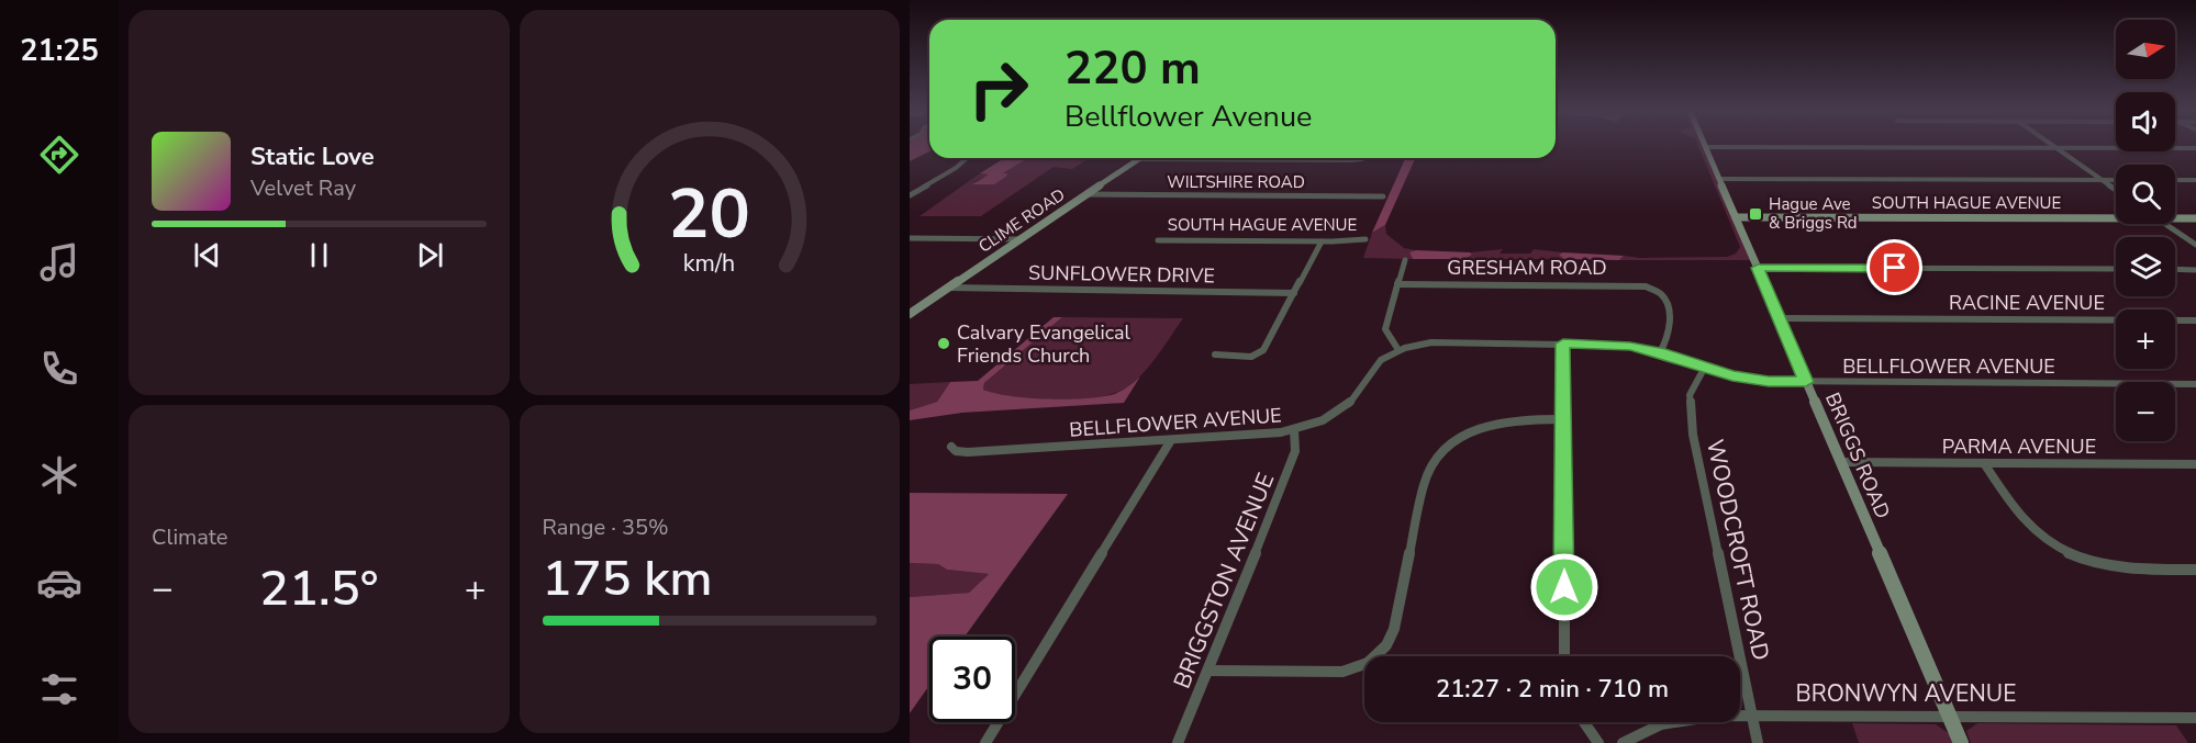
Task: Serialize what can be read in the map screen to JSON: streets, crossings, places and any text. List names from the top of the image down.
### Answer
{
  "streets": {
    "street": [
      "WILTSHIRE ROAD",
      "SOUTH HAGUE AVENUE",
      "CLIME ROAD",
      "GRESHAM ROAD",
      "SUNFLOWER DRIVE",
      "RACINE AVENUE",
      "BELLFLOWER AVENUE",
      "PARMA AVENUE",
      "BRIGGS ROAD",
      "WOODCROFT ROAD",
      "BRIGGSTON AVENUE",
      "BRONWYN AVENUE"
    ]
  },
  "crossings": [
    ["WILTSHIRE ROAD", "CLIME ROAD"],
    ["SOUTH HAGUE AVENUE", "BRIGGS ROAD"],
    ["CLIME ROAD", "SUNFLOWER DRIVE"],
    ["GRESHAM ROAD", "BELLFLOWER AVENUE"],
    ["RACINE AVENUE", "BRIGGS ROAD"],
    ["BELLFLOWER AVENUE", "BRIGGS ROAD"],
    ["BELLFLOWER AVENUE", "WOODCROFT ROAD"],
    ["BELLFLOWER AVENUE", "BRIGGSTON AVENUE"],
    ["PARMA AVENUE", "BRIGGS ROAD"],
    ["BRIGGS ROAD", "BRONWYN AVENUE"],
    ["WOODCROFT ROAD", "BRONWYN AVENUE"]
  ],
  "places": {
    "transit": ["Hague Ave & Briggs Rd"],
    "other": ["Calvary Evangelical Friends Church"]
  },
  "north": "right",
  "page": {
    "tabs": "21:25",
    "map_buttons": ["+", "−"],
    "turn": ["220 m", "Bellflower Avenue"],
    "song": ["Static Love", "Velvet Ray"],
    "tile": [
      "Climate",
      ["Range · 35%", "175 km"]
    ],
    "heat": ["−", "21.5°", "+"],
    "limit": "30",
    "trip": "21:27 · 2 min · 710 m",
    "gauge": ["20", "km/h"]
  }
}
